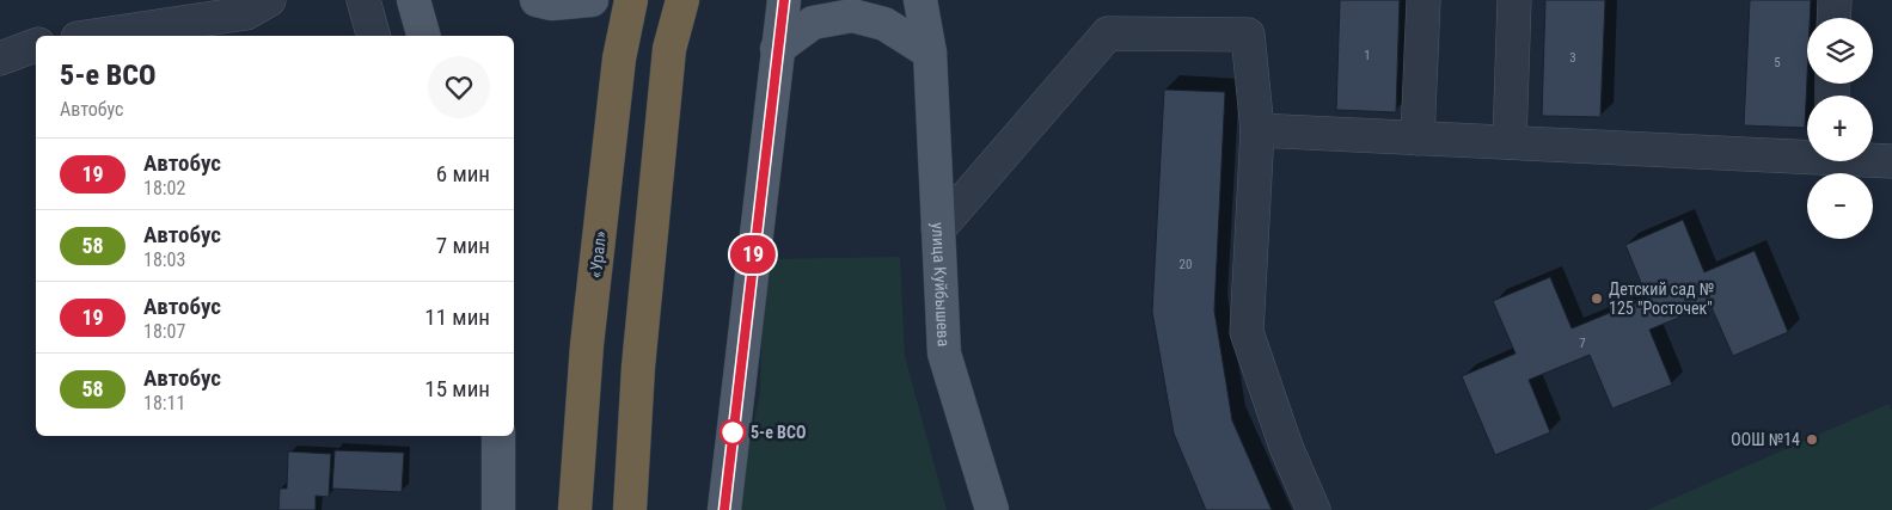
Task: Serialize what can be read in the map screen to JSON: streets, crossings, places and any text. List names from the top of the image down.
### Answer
{
  "streets": {
    "highway": ["«Урал»"],
    "main road": ["улица Куйбышева"]
  },
  "places": ["Детский сад № 125 \"Росточек\"", "5-е ВСО", "ООШ №14"],
  "lines": ["bus line 19"],
  "house_numbers": [
    "1",
    "3",
    "5",
    "20",
    "7"
  ],
  "page": {
    "on_map": "19",
    "map_buttons": ["+", "−"],
    "heading": ["5-е ВСО", "Автобус"],
    "list": [
      {
        "mark": "19",
        "name": "Автобус",
        "note": "18:02",
        "value": "6 мин"
      },
      {
        "mark": "58",
        "name": "Автобус",
        "note": "18:03",
        "value": "7 мин"
      },
      {
        "mark": "19",
        "name": "Автобус",
        "note": "18:07",
        "value": "11 мин"
      },
      {
        "mark": "58",
        "name": "Автобус",
        "note": "18:11",
        "value": "15 мин"
      }
    ]
  }
}
